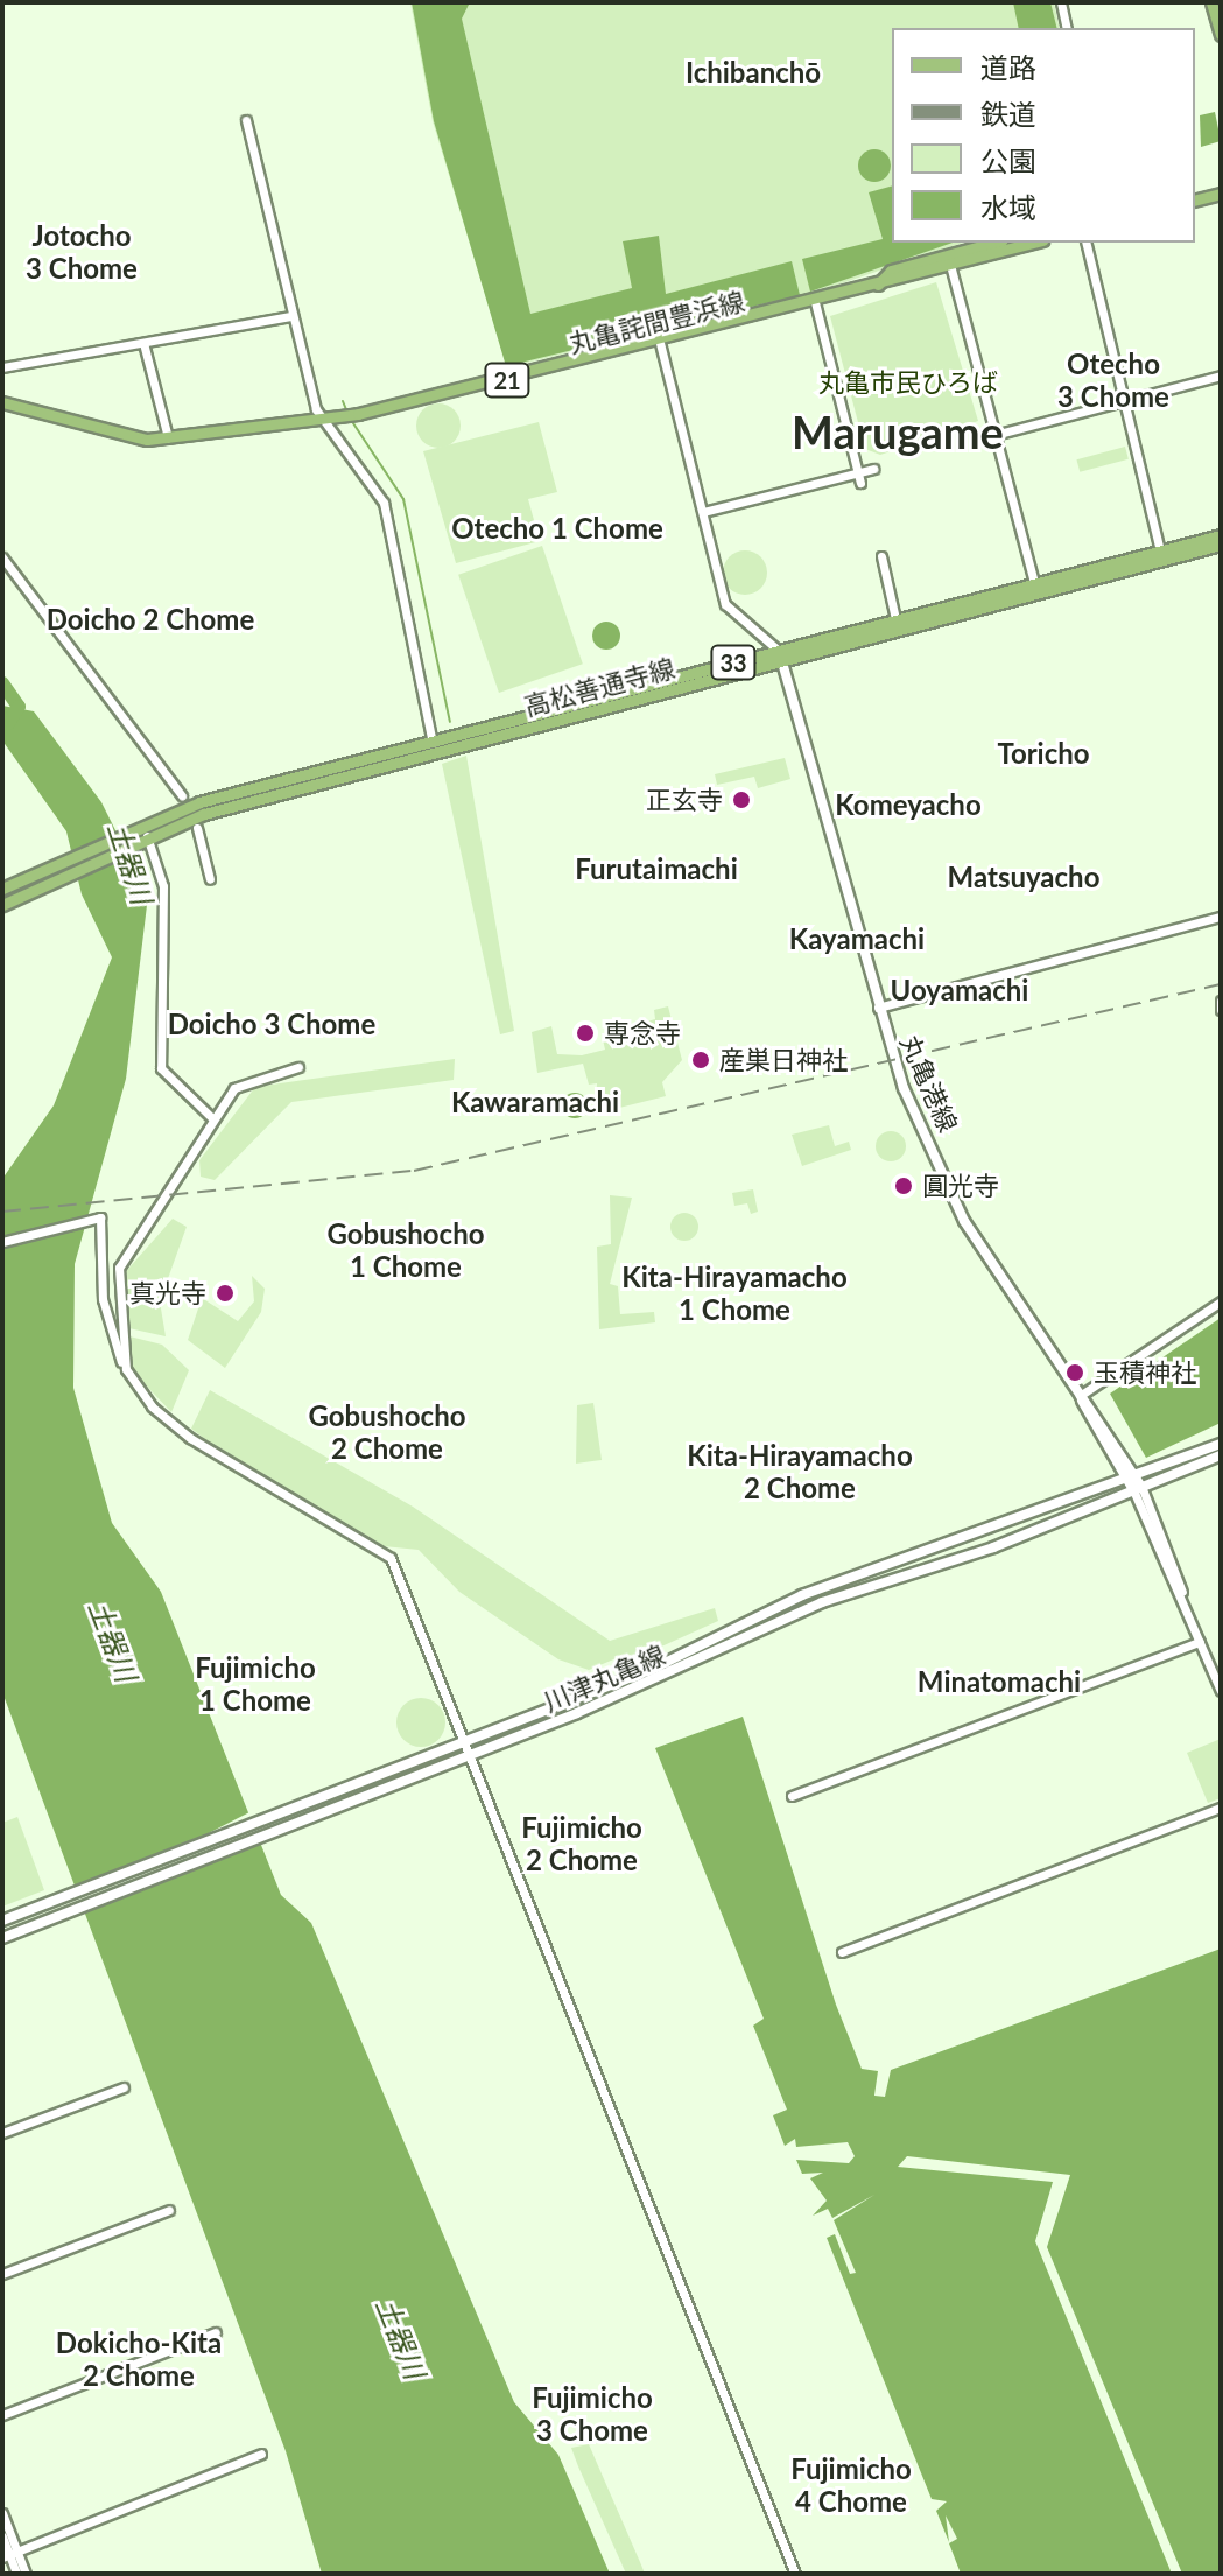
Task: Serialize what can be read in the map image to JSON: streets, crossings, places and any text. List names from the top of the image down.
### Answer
{
  "streets": {
    "main road": [
      "丸亀詫間豊浜線",
      "21",
      "33",
      "高松善通寺線",
      "丸亀港線",
      "川津丸亀線"
    ]
  },
  "crossings": [
    ["高松善通寺線", "丸亀港線"],
    ["丸亀港線", "川津丸亀線"]
  ],
  "districts": [
    "Ichibanchō",
    "Jotocho 3 Chome",
    "Otecho 3 Chome",
    "Marugame",
    "Otecho 1 Chome",
    "Doicho 2 Chome",
    "Toricho",
    "Komeyacho",
    "Furutaimachi",
    "Matsuyacho",
    "Kayamachi",
    "Uoyamachi",
    "Doicho 3 Chome",
    "Kawaramachi",
    "Gobushocho 1 Chome",
    "Kita-Hirayamacho 1 Chome",
    "Gobushocho 2 Chome",
    "Kita-Hirayamacho 2 Chome",
    "Fujimicho 1 Chome",
    "Minatomachi",
    "Fujimicho 2 Chome",
    "Dokicho-Kita 2 Chome",
    "Fujimicho 3 Chome",
    "Fujimicho 4 Chome"
  ],
  "water": ["土器川"],
  "parks": ["丸亀市民ひろば"],
  "places": [
    "正玄寺",
    "専念寺",
    "産巣日神社",
    "圓光寺",
    "真光寺",
    "玉積神社"
  ],
  "legend": [
    "道路",
    "鉄道",
    "公園",
    "水域"
  ]
}
